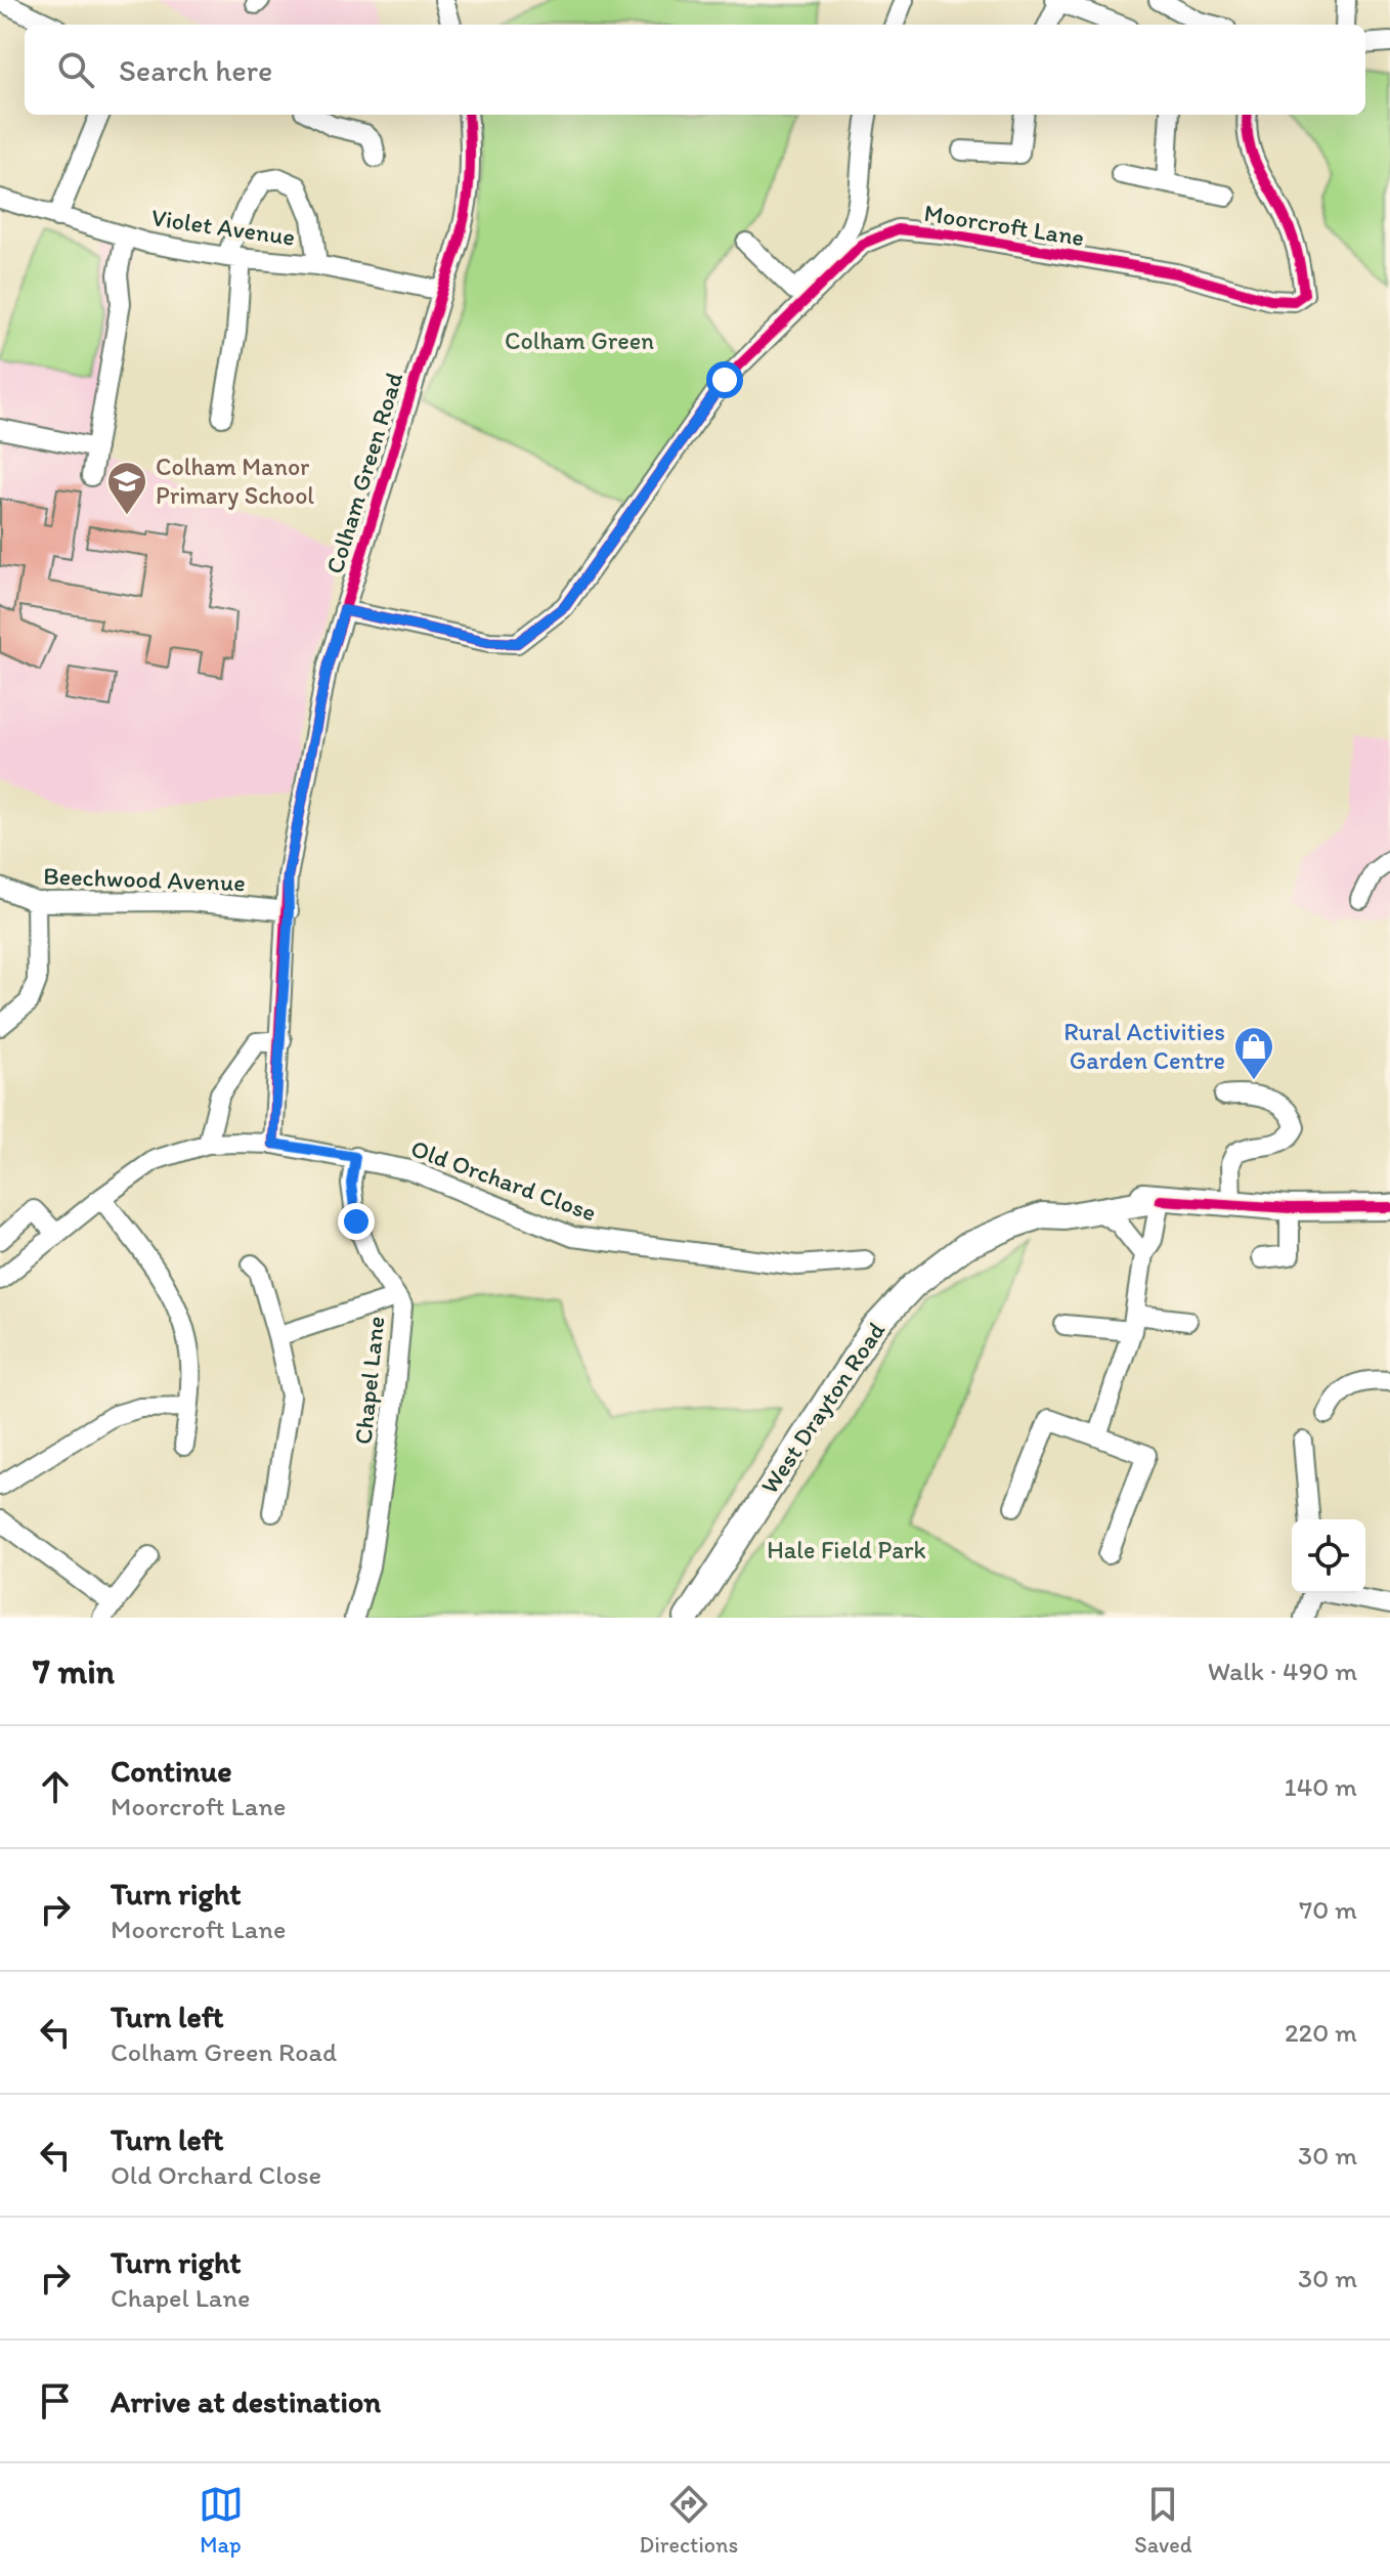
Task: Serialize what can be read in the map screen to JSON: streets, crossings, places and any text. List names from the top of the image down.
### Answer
{
  "streets": {
    "main road": ["West Drayton Road"],
    "street": [
      "Moorcroft Lane",
      "Violet Avenue",
      "Colham Green Road",
      "Beechwood Avenue",
      "Old Orchard Close",
      "Chapel Lane"
    ]
  },
  "crossings": [
    ["Moorcroft Lane", "Colham Green Road"],
    ["Violet Avenue", "Colham Green Road"],
    ["Colham Green Road", "Beechwood Avenue"],
    ["Colham Green Road", "Old Orchard Close"],
    ["Old Orchard Close", "Chapel Lane"]
  ],
  "parks": ["Colham Green", "Hale Field Park"],
  "places": {
    "school or university": ["Colham Manor Primary School"],
    "shop": ["Rural Activities Garden Centre"]
  },
  "page": {
    "search": "Search here",
    "heading": ["7 min", "Walk · 490 m"],
    "list": [
      ["Continue", "Moorcroft Lane", "140 m"],
      ["Turn right", "Moorcroft Lane", "70 m"],
      ["Turn left", "Colham Green Road", "220 m"],
      ["Turn left", "Old Orchard Close", "30 m"],
      ["Turn right", "Chapel Lane", "30 m"],
      "Arrive at destination"
    ],
    "nav": ["Map", "Directions", "Saved"]
  }
}
